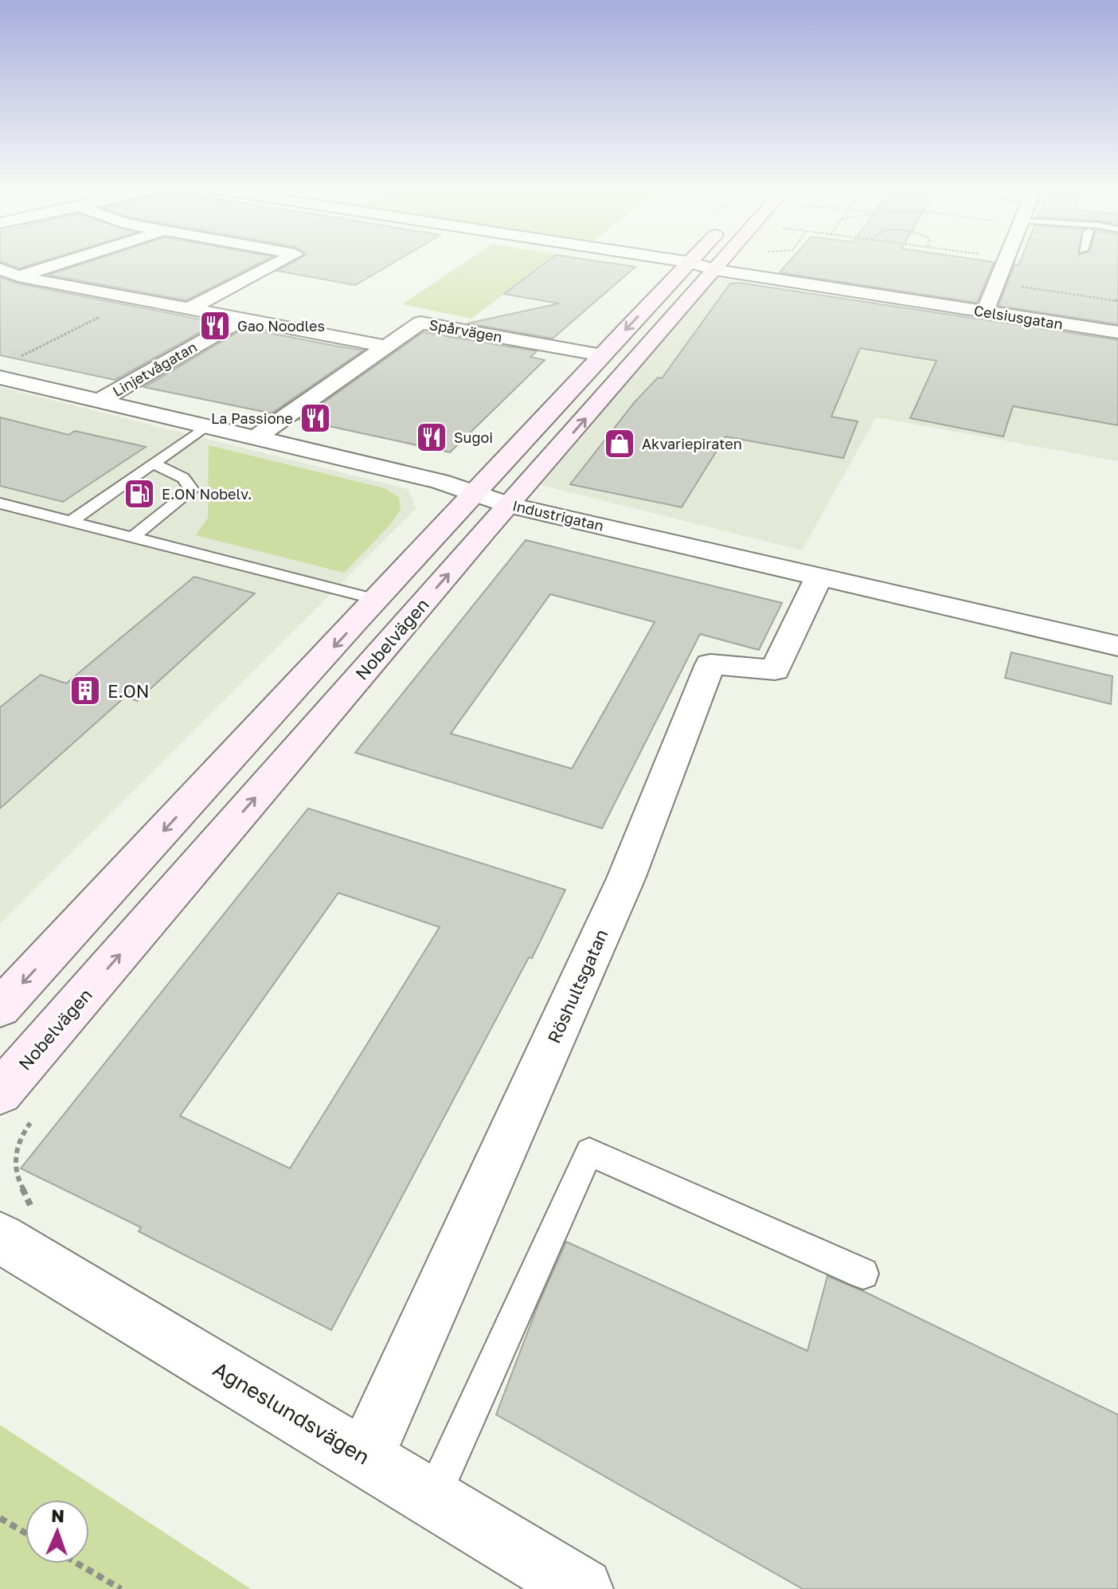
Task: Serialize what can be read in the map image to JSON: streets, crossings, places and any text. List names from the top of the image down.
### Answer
{
  "streets": {
    "main road": ["Nobelvägen"],
    "street": [
      "Celsiusgatan",
      "Spårvägen",
      "Linjetvågatan",
      "Industrigatan",
      "Röshultsgatan",
      "Agneslundsvägen"
    ]
  },
  "crossings": [
    ["Celsiusgatan", "Nobelvägen"],
    ["Spårvägen", "Industrigatan"],
    ["Spårvägen", "Nobelvägen"],
    ["Linjetvågatan", "Industrigatan"],
    ["Industrigatan", "Nobelvägen"],
    ["Industrigatan", "Röshultsgatan"],
    ["Röshultsgatan", "Agneslundsvägen"]
  ],
  "places": {
    "restaurant": ["Gao Noodles", "La Passione", "Sugoi"],
    "shop": ["Akvariepiraten"],
    "fuel station": ["E.ON Nobelv."],
    "building": ["E.ON"]
  },
  "north": "top"
}
